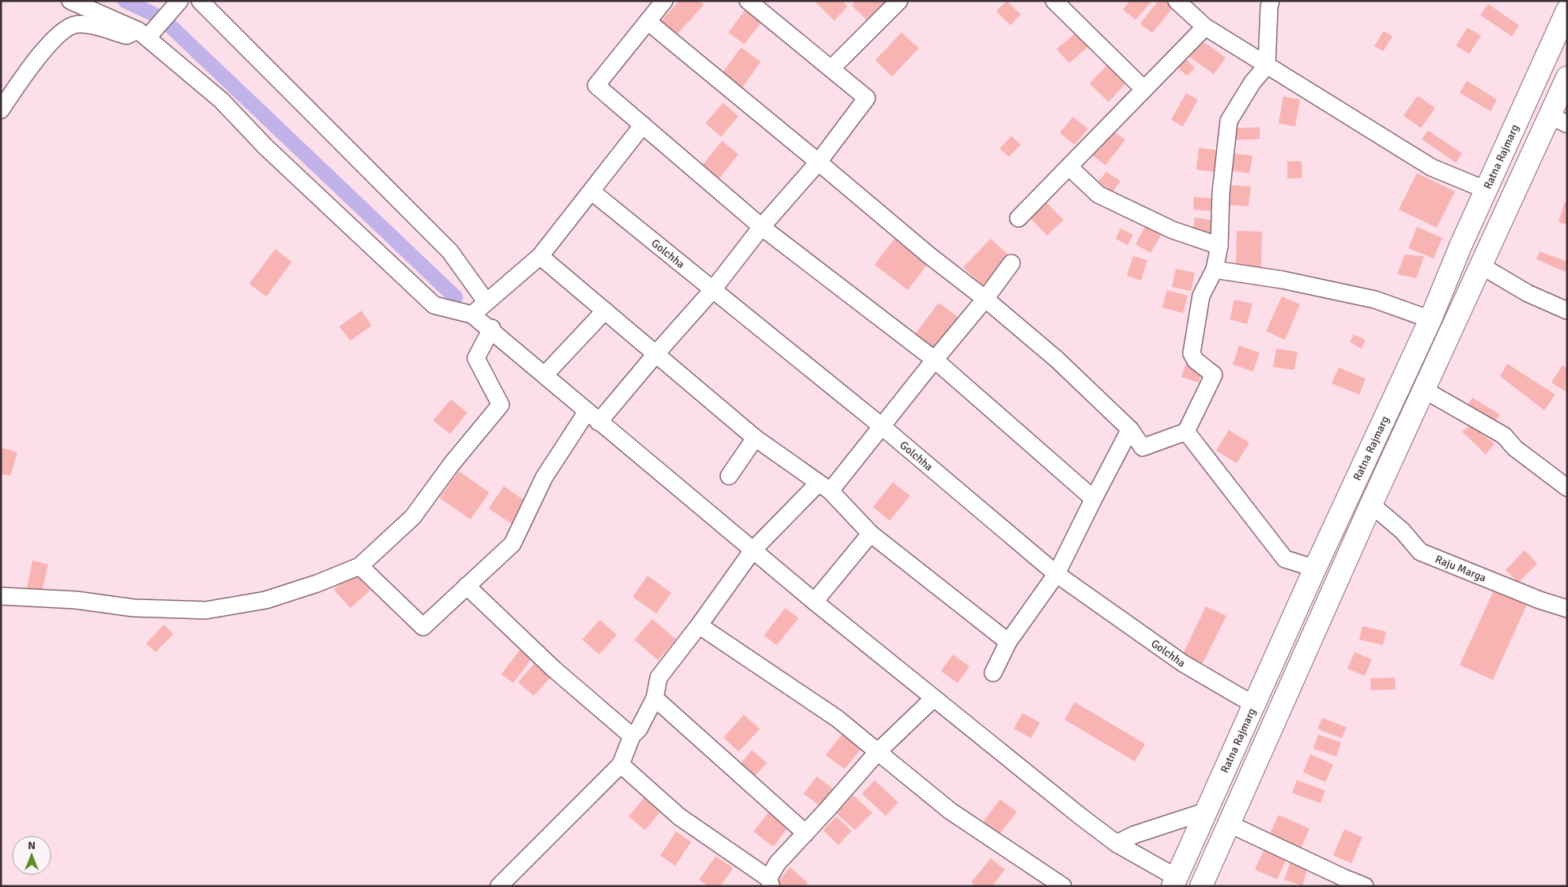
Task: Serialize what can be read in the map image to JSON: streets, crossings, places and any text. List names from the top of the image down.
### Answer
{
  "streets": {
    "highway": ["Ratna Rajmarg"],
    "street": ["Golchha", "Raju Marga"]
  },
  "crossings": [
    ["Ratna Rajmarg", "Golchha"]
  ],
  "north": "top"
}
